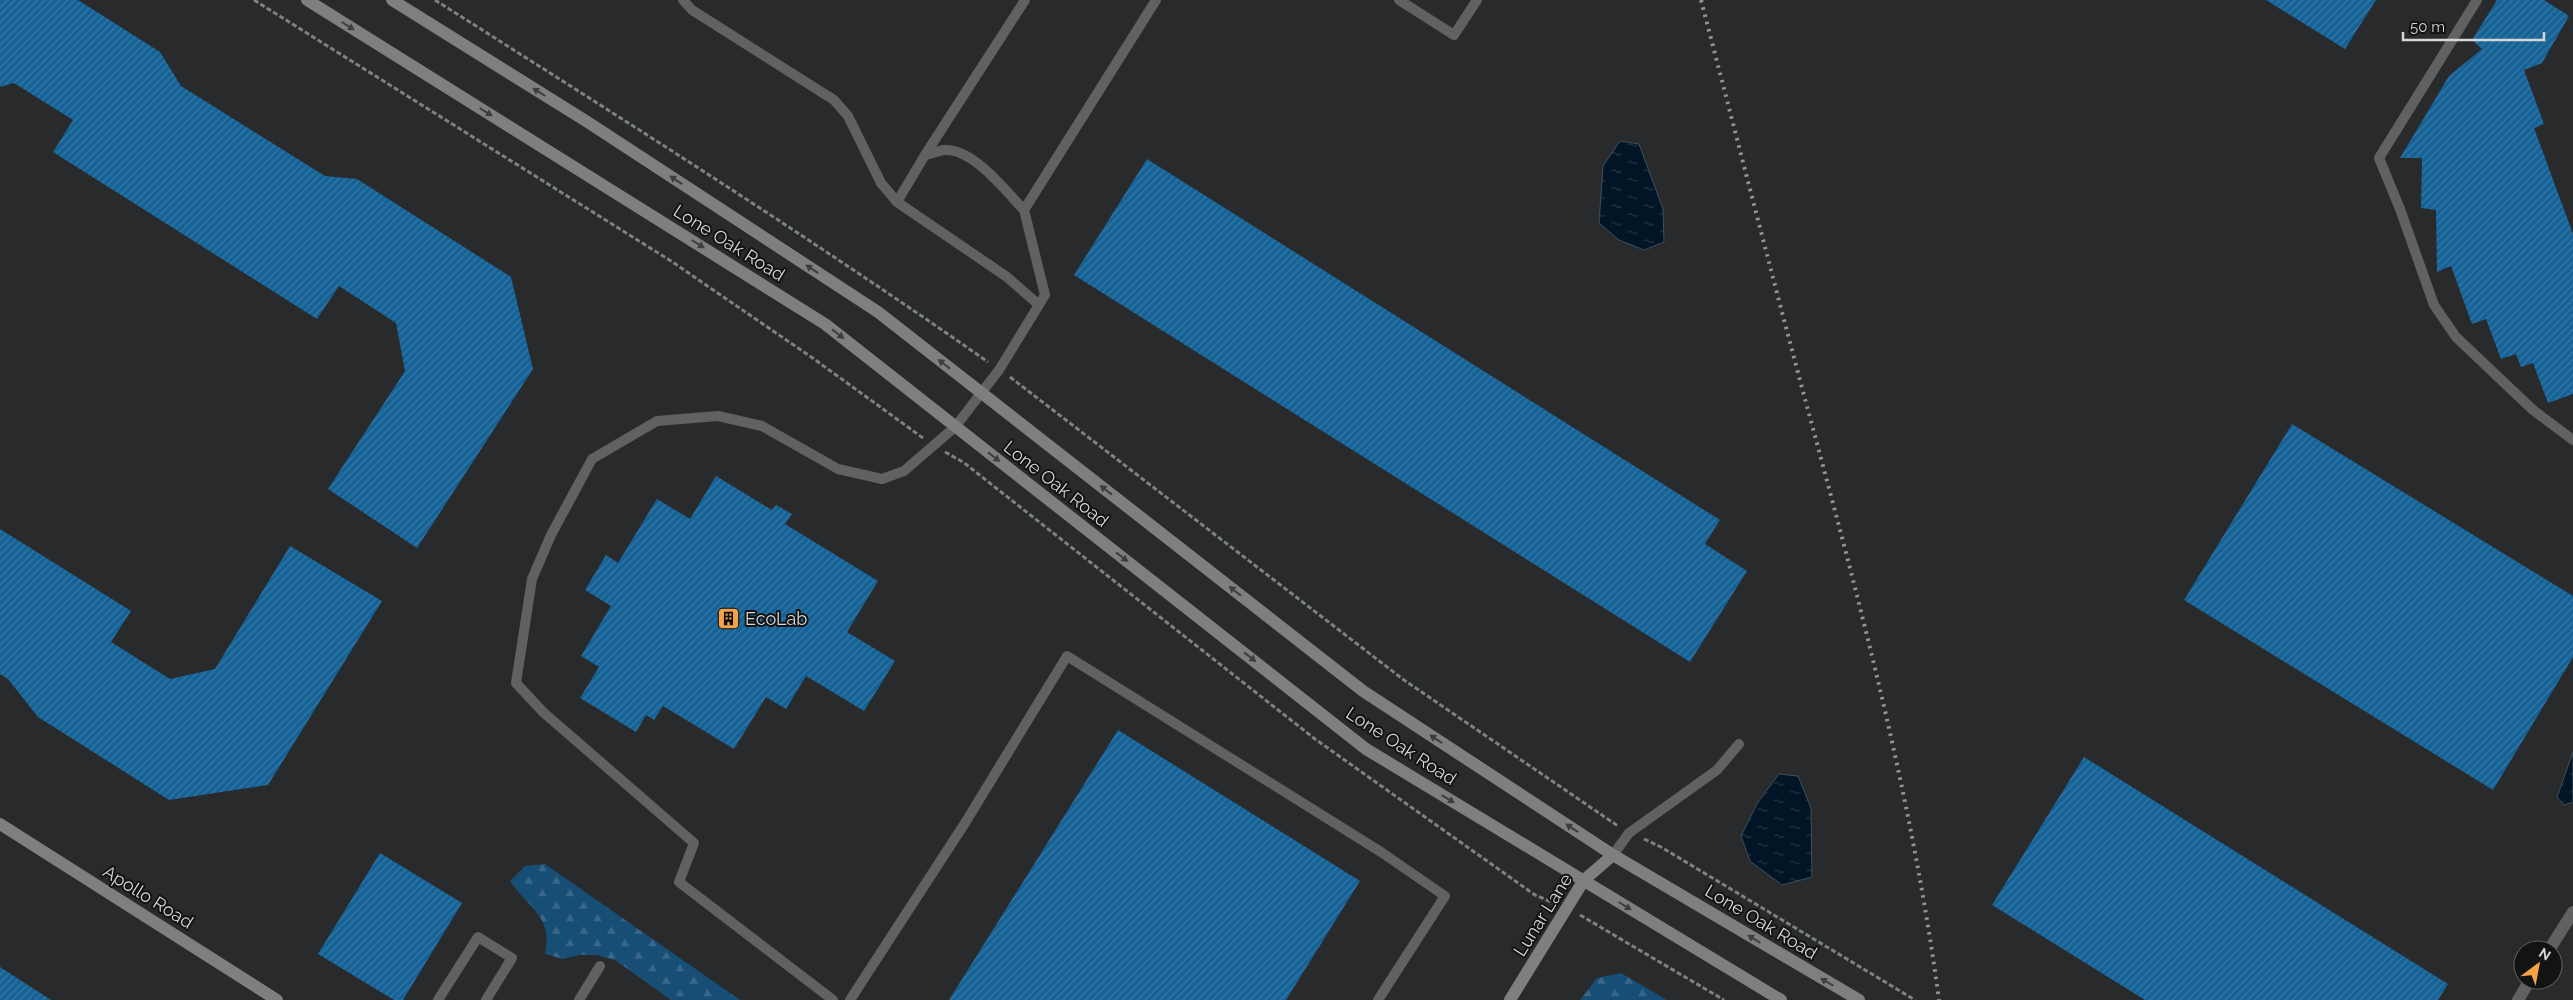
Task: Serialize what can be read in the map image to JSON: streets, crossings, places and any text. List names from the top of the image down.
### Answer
{
  "streets": {
    "main road": ["Lone Oak Road", "Apollo Road", "Lunar Lane"]
  },
  "crossings": [
    ["Lone Oak Road", "Lunar Lane"]
  ],
  "places": {
    "building": ["EcoLab"]
  },
  "scale_bar": "50 m",
  "north": "top right"
}
